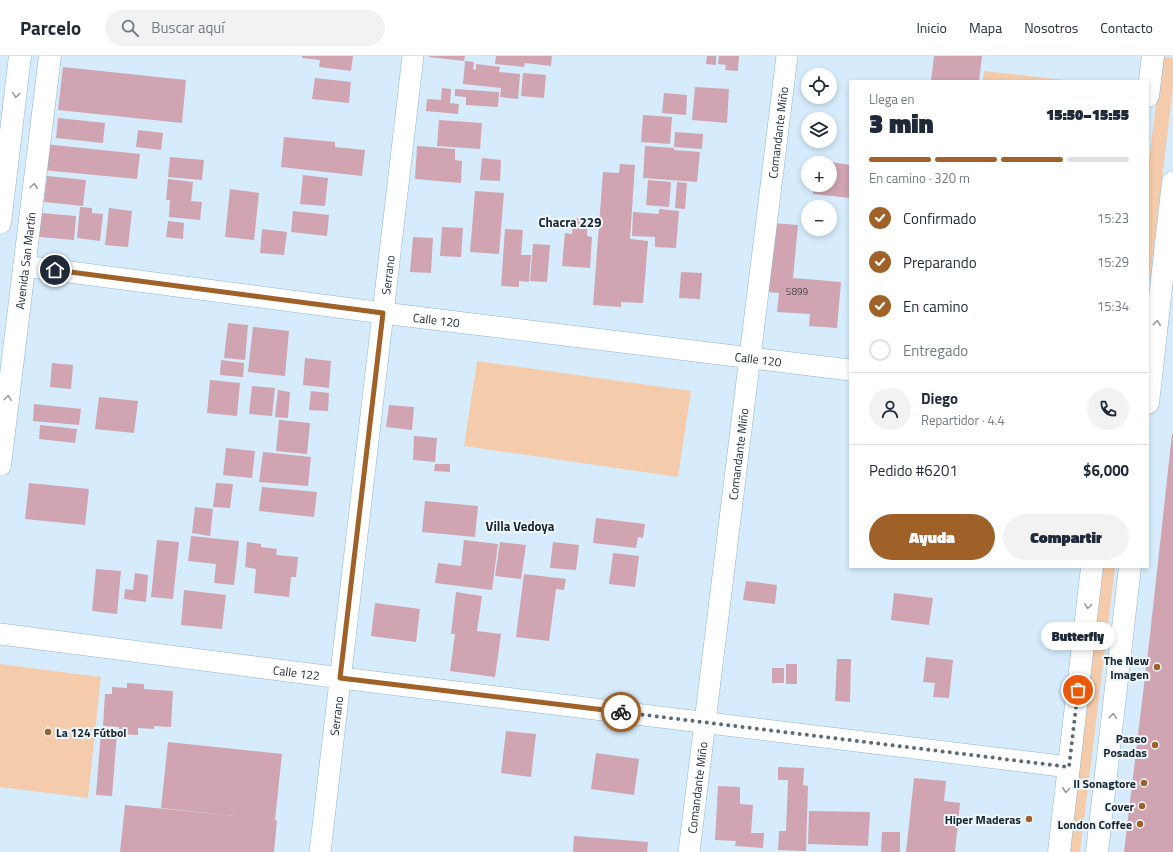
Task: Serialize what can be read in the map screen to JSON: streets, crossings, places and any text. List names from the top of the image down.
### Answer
{
  "streets": {
    "main road": ["Avenida San Martín"],
    "street": [
      "Comandante Miño",
      "Serrano",
      "Calle 120",
      "Calle 122"
    ]
  },
  "crossings": [
    ["Comandante Miño", "Calle 120"],
    ["Comandante Miño", "Calle 122"],
    ["Avenida San Martín", "Calle 120"],
    ["Serrano", "Calle 120"],
    ["Serrano", "Calle 122"]
  ],
  "districts": ["Chacra 229", "Villa Vedoya"],
  "places": [
    "The New Imagen",
    "Butterfly",
    "La 124 Fútbol",
    "Paseo Posadas",
    "Il Sonagtore",
    "Cover",
    "Hiper Maderas",
    "London Coffee"
  ],
  "house_numbers": ["5899"],
  "page": {
    "header": "Parcelo",
    "search": "Buscar aquí",
    "nav": [
      "Inicio",
      "Mapa",
      "Nosotros",
      "Contacto"
    ],
    "map_buttons": ["+", "−"],
    "heading": ["3 min", "Llega en", "15:50–15:55"],
    "panel": [
      "Diego",
      "Repartidor · 4.4",
      "Pedido #6201",
      "$6,000"
    ],
    "bar": "En camino · 320 m",
    "list": [
      ["Confirmado", "15:23"],
      ["Preparando", "15:29"],
      ["En camino", "15:34"],
      "Entregado"
    ],
    "buttons": ["Ayuda", "Compartir"],
    "bubble": "Butterfly"
  }
}
